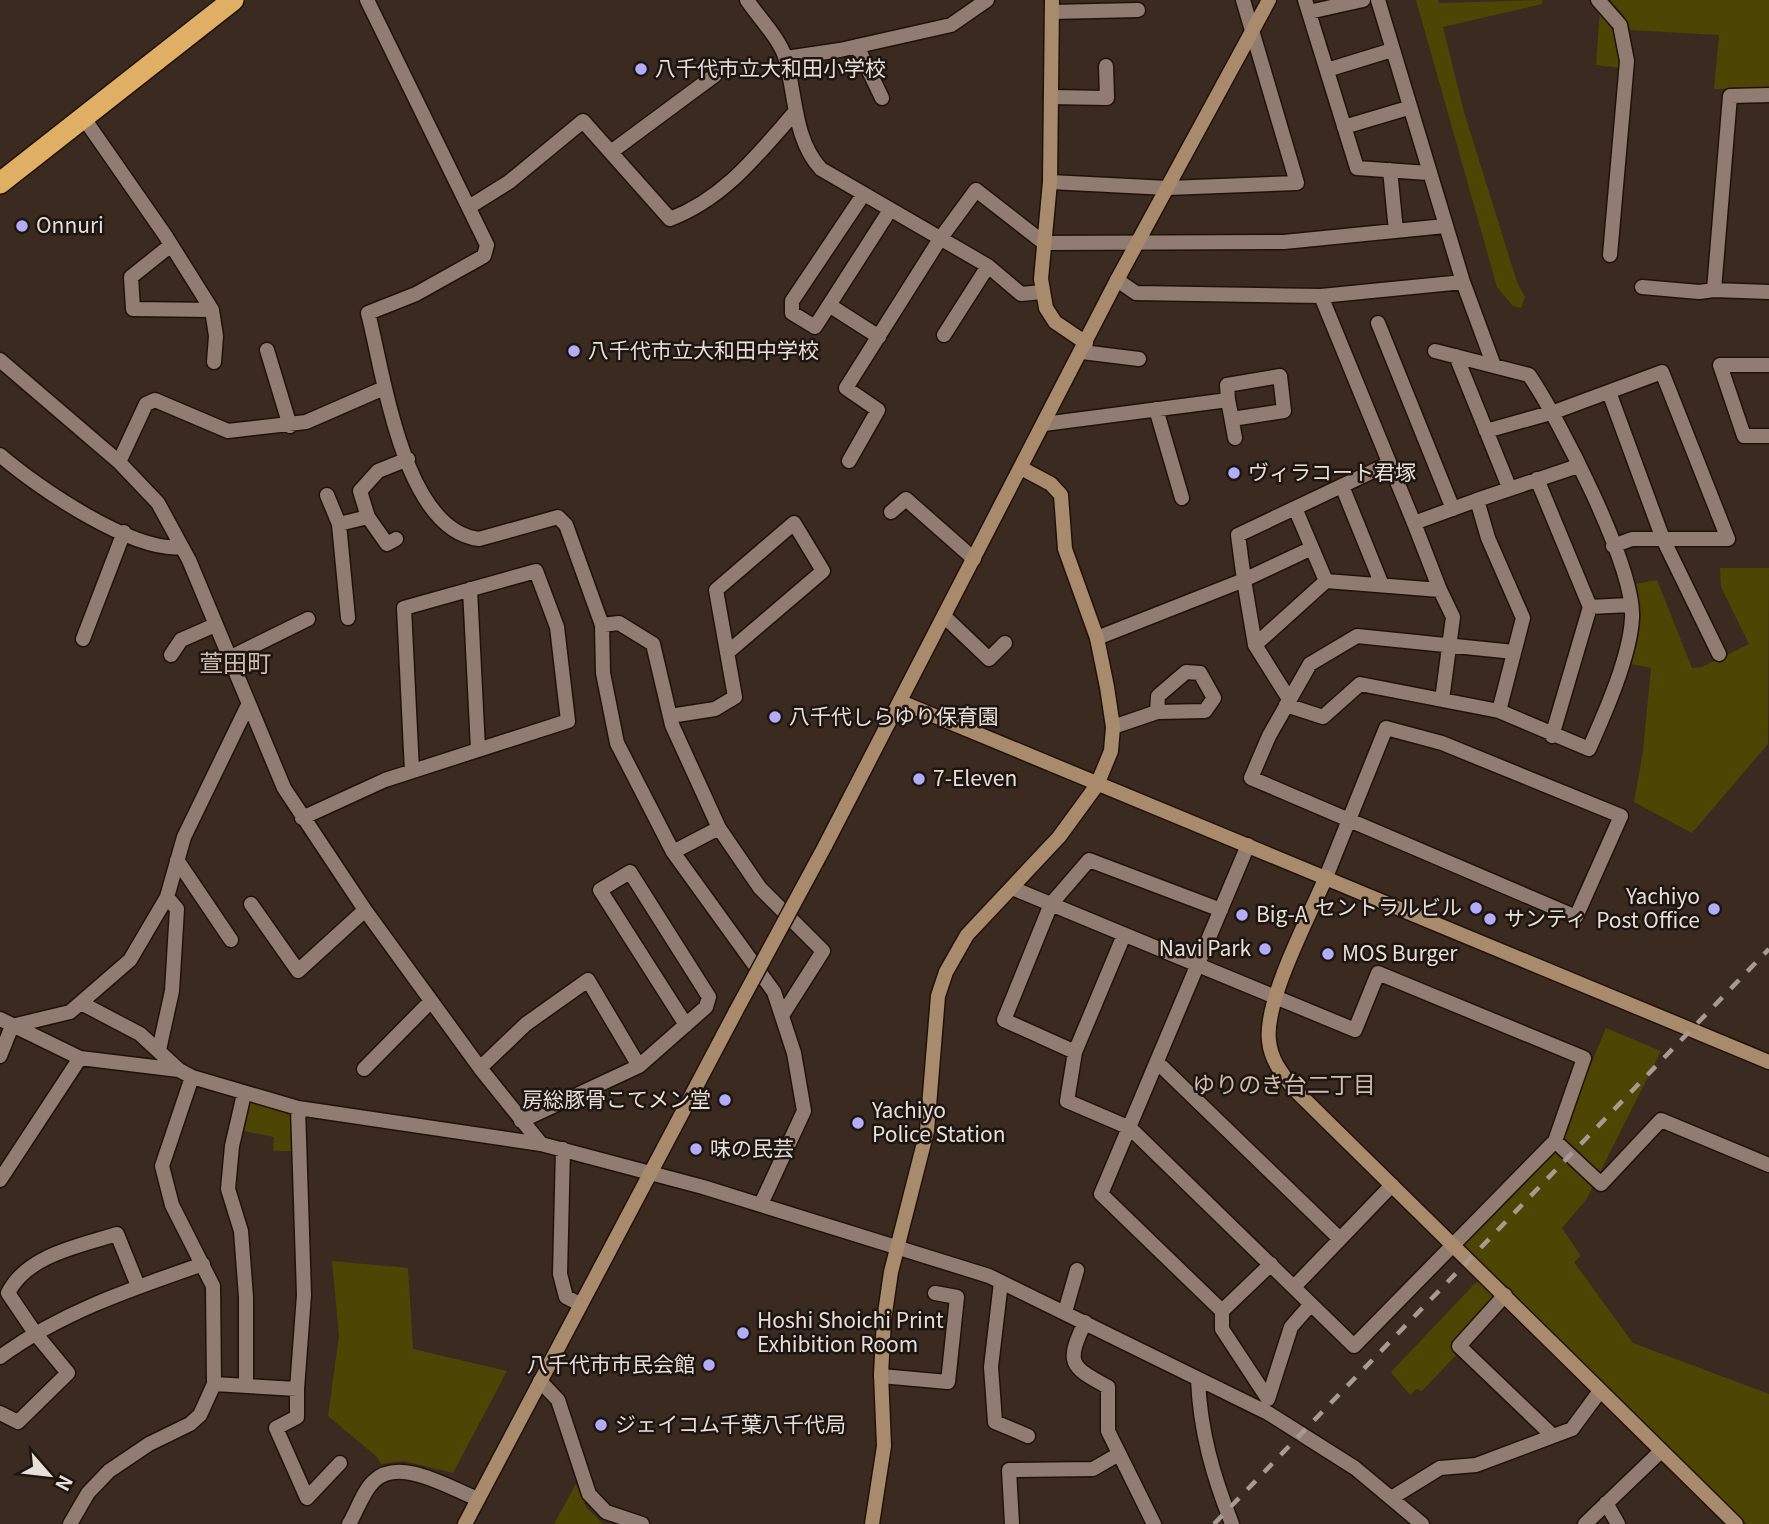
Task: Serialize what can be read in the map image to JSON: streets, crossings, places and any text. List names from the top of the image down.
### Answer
{
  "districts": ["萱田町", "ゆりのき台二丁目"],
  "places": [
    "八千代市立大和田小学校",
    "Onnuri",
    "八千代市立大和田中学校",
    "ヴィラコート君塚",
    "八千代しらゆり保育園",
    "7-Eleven",
    "セントラルビル",
    "Yachiyo Post Office",
    "Big-A",
    "サンティ",
    "Navi Park",
    "MOS Burger",
    "房総豚骨こてメン堂",
    "Yachiyo Police Station",
    "味の民芸",
    "Hoshi Shoichi Print Exhibition Room",
    "八千代市市民会館",
    "ジェイコム千葉八千代局"
  ],
  "north": "bottom right"
}
